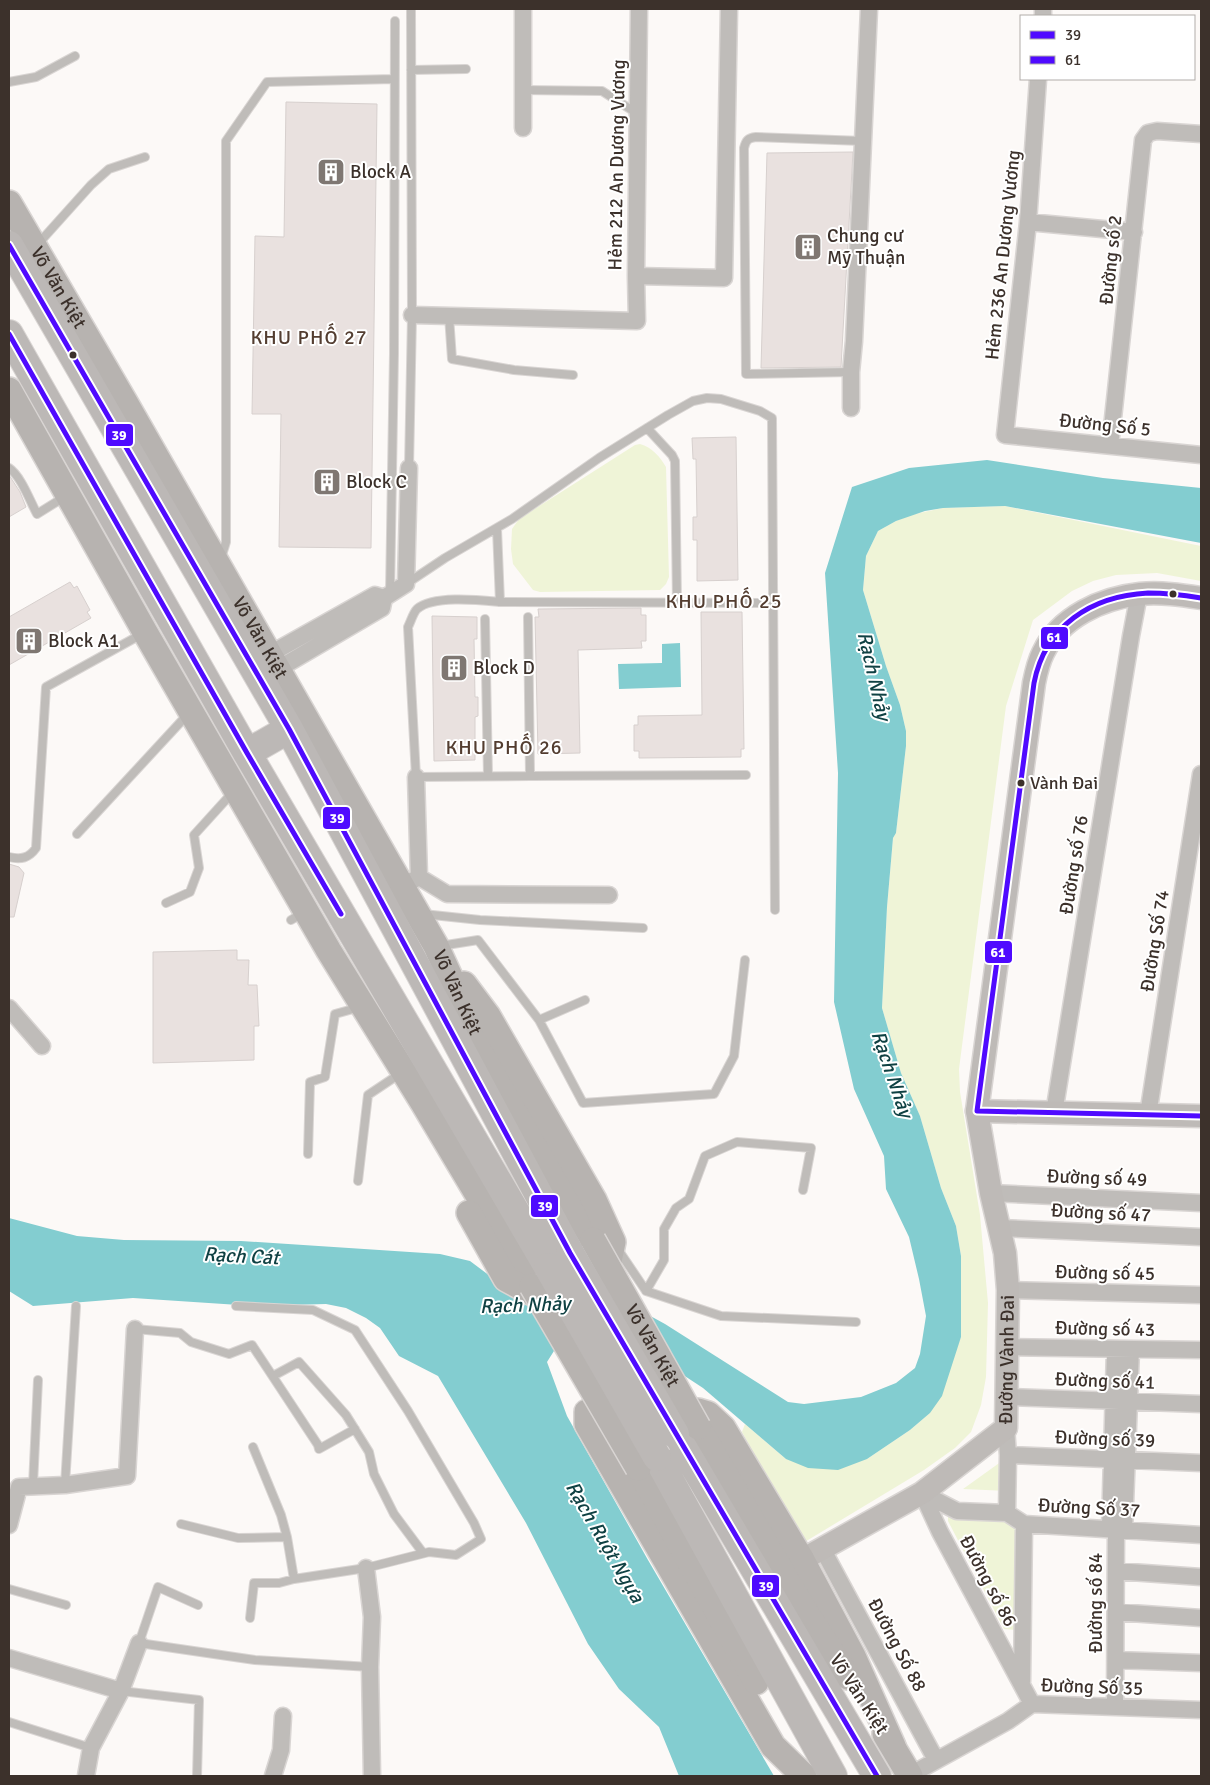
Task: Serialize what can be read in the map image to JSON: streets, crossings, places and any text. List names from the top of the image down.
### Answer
{
  "streets": {
    "highway": ["Võ Văn Kiệt"],
    "street": [
      "Hẻm 212 An Dương Vương",
      "Hẻm 236 An Dương Vương",
      "Đường số 2",
      "Đường Số 5",
      "Đường số 76",
      "Đường Số 74",
      "Đường số 49",
      "Đường số 47",
      "Đường số 45",
      "Đường số 43",
      "Đường Vành Đai",
      "Đường số 41",
      "Đường số 39",
      "Đường Số 37",
      "Đường số 86",
      "Đường số 84",
      "Đường Số 88",
      "Đường Số 35"
    ]
  },
  "crossings": [
    ["Hẻm 236 An Dương Vương", "Đường Số 5"],
    ["Đường số 2", "Đường Số 5"],
    ["Võ Văn Kiệt", "Đường Số 35"],
    ["Đường số 76", "Đường Vành Đai"],
    ["Đường số 49", "Đường Vành Đai"],
    ["Đường số 47", "Đường Vành Đai"],
    ["Đường số 45", "Đường Vành Đai"],
    ["Đường số 43", "Đường Vành Đai"],
    ["Đường số 43", "Đường số 84"],
    ["Đường Vành Đai", "Đường số 41"],
    ["Đường Vành Đai", "Đường số 86"],
    ["Đường Vành Đai", "Đường Số 88"],
    ["Đường số 41", "Đường số 84"],
    ["Đường số 39", "Đường số 84"],
    ["Đường Số 37", "Đường số 86"],
    ["Đường Số 37", "Đường số 84"],
    ["Đường số 86", "Đường Số 35"],
    ["Đường số 84", "Đường Số 35"],
    ["Đường Số 88", "Đường Số 35"]
  ],
  "districts": ["KHU PHỐ 27", "KHU PHỐ 25", "KHU PHỐ 26"],
  "water": ["Rạch Nhảy", "Rạch Cát", "Rạch Ruột Ngựa"],
  "places": {
    "building": [
      "Block A",
      "Chung cư Mỹ Thuận",
      "Block C",
      "Block A1",
      "Block D"
    ],
    "other": ["Vành Đai"]
  },
  "lines": ["transit line 39", "transit line 61"],
  "legend": ["39", "61"]
}
